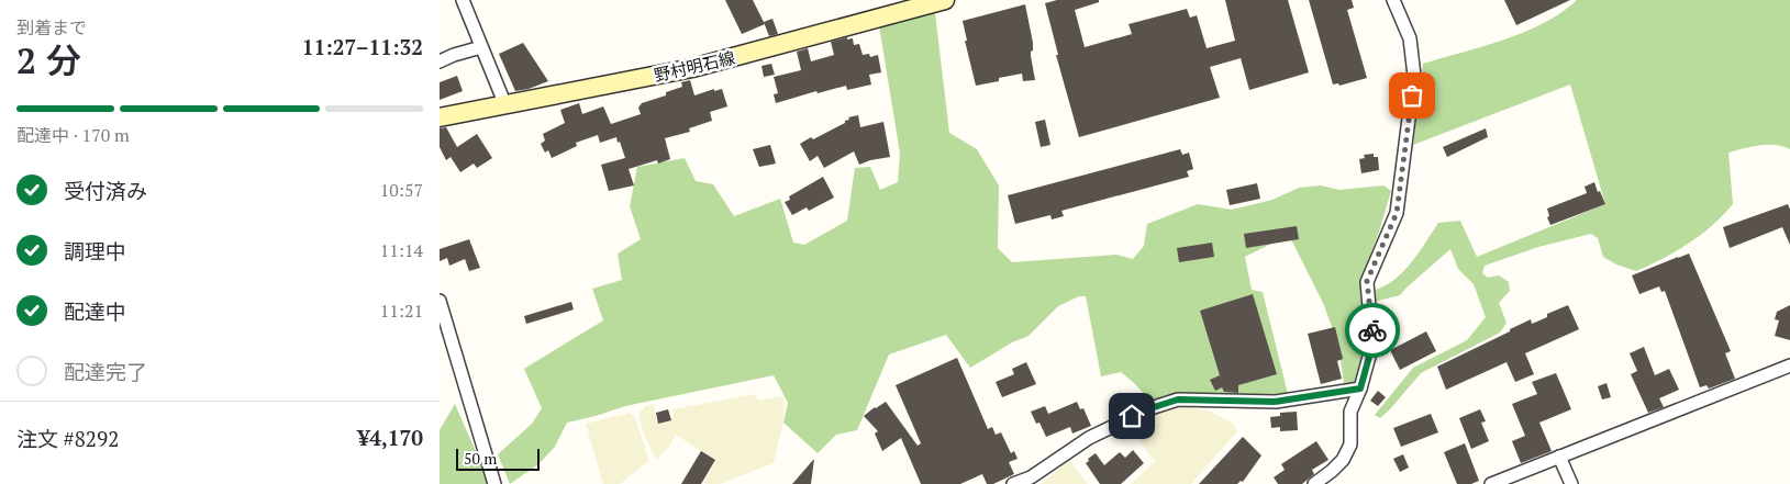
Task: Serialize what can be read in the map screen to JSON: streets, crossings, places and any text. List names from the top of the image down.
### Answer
{
  "streets": {
    "main road": ["野村明石線"]
  },
  "scale_bar": "50 m",
  "page": {
    "heading": ["2 分", "到着まで", "11:27–11:32"],
    "panel": ["注文 #8292", "¥4,170"],
    "bar": "配達中 · 170 m",
    "list": [
      ["受付済み", "10:57"],
      ["調理中", "11:14"],
      ["配達中", "11:21"],
      "配達完了"
    ],
    "scale": "50 m"
  }
}
